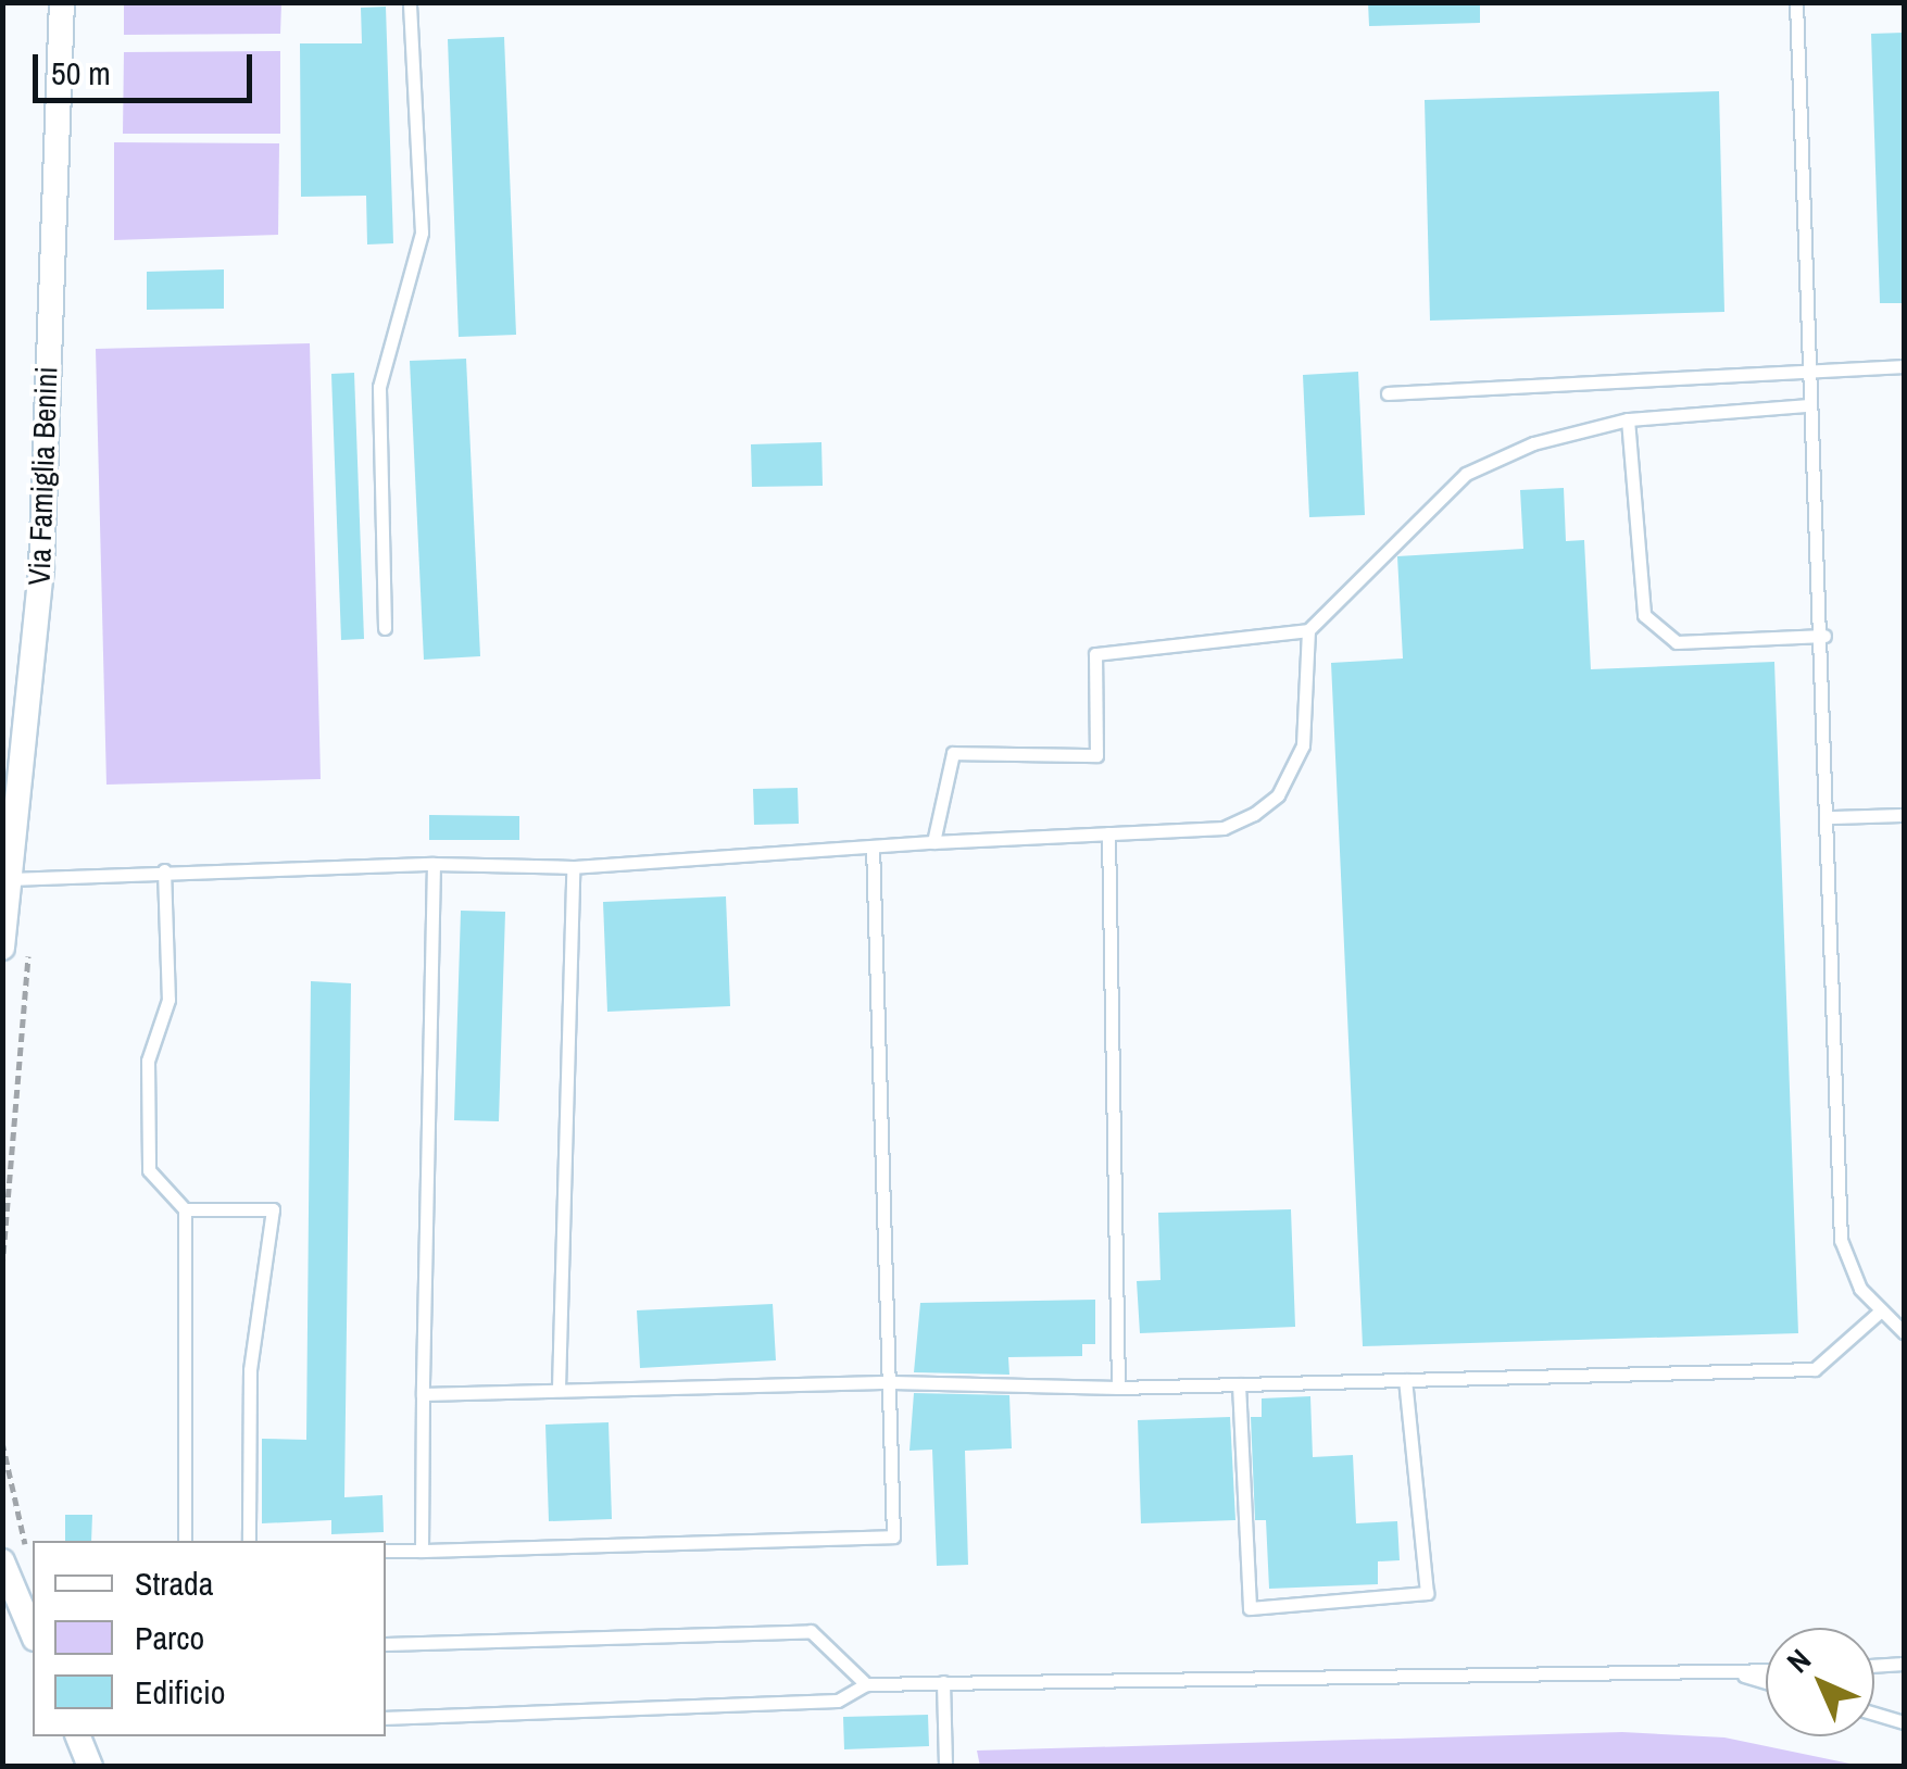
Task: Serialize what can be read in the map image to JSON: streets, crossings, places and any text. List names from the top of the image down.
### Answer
{
  "streets": {
    "street": ["Via Famiglia Benini"]
  },
  "legend": ["Strada", "Parco", "Edificio"],
  "scale_bar": "50 m",
  "north": "top left"
}
